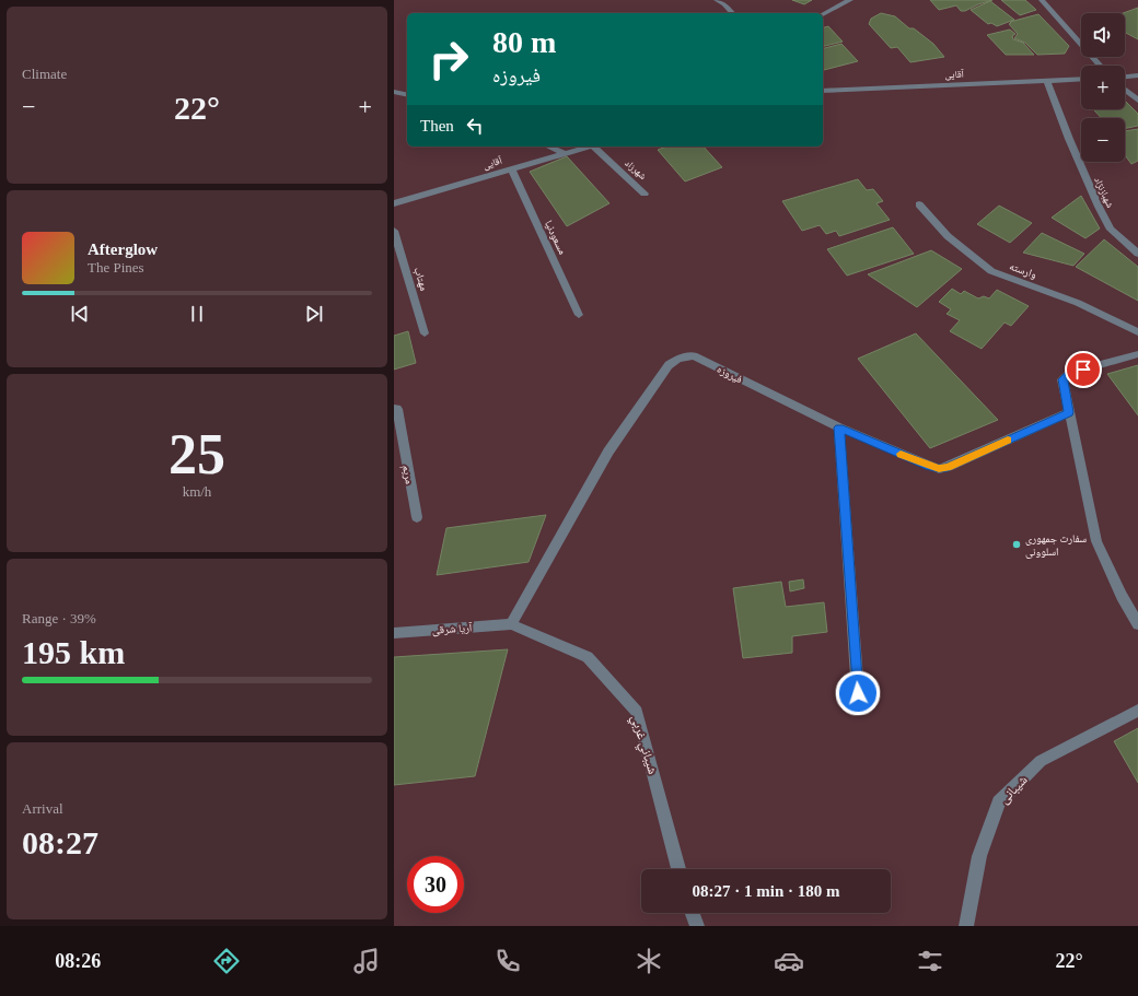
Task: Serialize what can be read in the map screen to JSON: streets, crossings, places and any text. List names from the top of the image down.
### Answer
{
  "streets": {
    "street": [
      "آقایی",
      "شهرزاد",
      "شهبازنژاد",
      "مسعودنیا",
      "وارسته",
      "مهتاب",
      "فیروزه",
      "مریم",
      "آریا شرقی",
      "شيباني غربي",
      "شیبانی"
    ]
  },
  "crossings": [
    ["آقایی", "شهبازنژاد"],
    ["آقایی", "مسعودنیا"],
    ["فیروزه", "آریا شرقی"],
    ["فیروزه", "شيباني غربي"],
    ["آریا شرقی", "شيباني غربي"]
  ],
  "places": ["سفارت جمهوری اسلوونی"],
  "page": {
    "tile": [
      "Climate",
      ["25", "km/h"],
      ["Range · 39%", "195 km"],
      ["Arrival", "08:27"]
    ],
    "map_buttons": ["+", "−"],
    "turn": ["80 m", "فیروزه"],
    "heat": ["−", "22°", "+"],
    "then": "Then",
    "song": ["Afterglow", "The Pines"],
    "limit": "30",
    "trip": "08:27 · 1 min · 180 m",
    "tabs": ["08:26", "22°"]
  }
}
